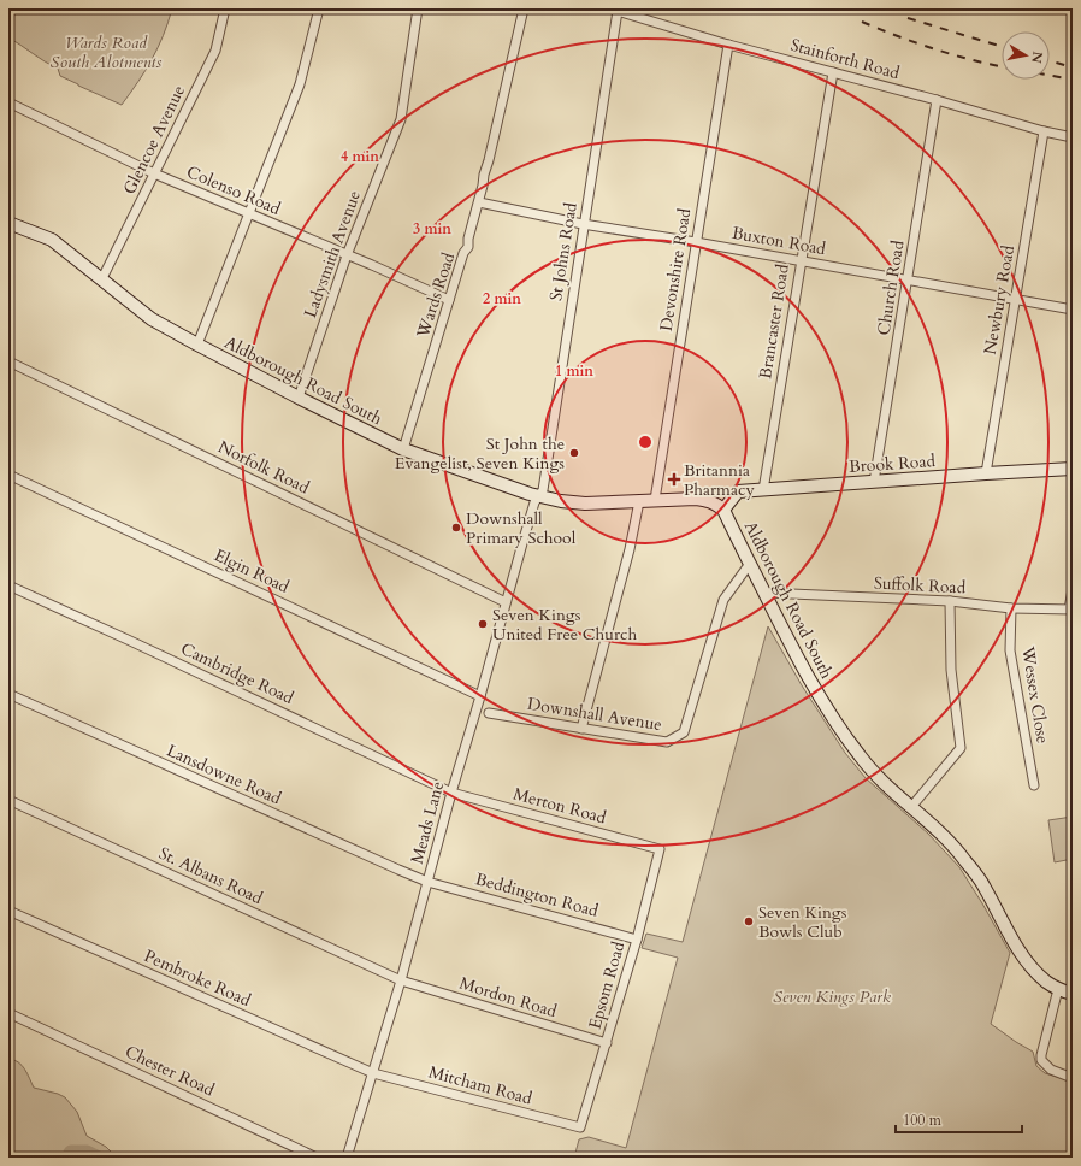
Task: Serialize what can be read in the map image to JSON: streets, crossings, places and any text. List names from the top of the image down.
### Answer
{
  "streets": {
    "street": [
      "Stainforth Road",
      "Glencoe Avenue",
      "Colenso Road",
      "Buxton Road",
      "St Johns Road",
      "Ladysmith Avenue",
      "Devonshire Road",
      "Church Road",
      "Wards Road",
      "Newbury Road",
      "Brancaster Road",
      "Aldborough Road South",
      "Brook Road",
      "Norfolk Road",
      "Elgin Road",
      "Suffolk Road",
      "Cambridge Road",
      "Wessex Close",
      "Downshall Avenue",
      "Lansdowne Road",
      "Merton Road",
      "Meads Lane",
      "St. Albans Road",
      "Beddington Road",
      "Pembroke Road",
      "Epsom Road",
      "Mordon Road",
      "Chester Road",
      "Mitcham Road"
    ]
  },
  "crossings": [
    ["Stainforth Road", "St Johns Road"],
    ["Stainforth Road", "Devonshire Road"],
    ["Stainforth Road", "Church Road"],
    ["Stainforth Road", "Newbury Road"],
    ["Stainforth Road", "Brancaster Road"],
    ["Glencoe Avenue", "Colenso Road"],
    ["Glencoe Avenue", "Aldborough Road South"],
    ["Colenso Road", "Ladysmith Avenue"],
    ["Colenso Road", "Wards Road"],
    ["Buxton Road", "St Johns Road"],
    ["Buxton Road", "Devonshire Road"],
    ["Buxton Road", "Church Road"],
    ["Buxton Road", "Wards Road"],
    ["Buxton Road", "Newbury Road"],
    ["Buxton Road", "Brancaster Road"],
    ["St Johns Road", "Aldborough Road South"],
    ["St Johns Road", "Meads Lane"],
    ["Ladysmith Avenue", "Aldborough Road South"],
    ["Devonshire Road", "Aldborough Road South"],
    ["Church Road", "Brook Road"],
    ["Wards Road", "Aldborough Road South"],
    ["Newbury Road", "Brook Road"],
    ["Brancaster Road", "Brook Road"],
    ["Aldborough Road South", "Brook Road"],
    ["Aldborough Road South", "Suffolk Road"],
    ["Aldborough Road South", "Downshall Avenue"],
    ["Aldborough Road South", "Meads Lane"],
    ["Norfolk Road", "Meads Lane"],
    ["Elgin Road", "Meads Lane"],
    ["Suffolk Road", "Wessex Close"],
    ["Cambridge Road", "Merton Road"],
    ["Cambridge Road", "Meads Lane"],
    ["Lansdowne Road", "Meads Lane"],
    ["Lansdowne Road", "Beddington Road"],
    ["Merton Road", "Meads Lane"],
    ["Merton Road", "Epsom Road"],
    ["Meads Lane", "St. Albans Road"],
    ["Meads Lane", "Beddington Road"],
    ["Meads Lane", "Pembroke Road"],
    ["Meads Lane", "Mordon Road"],
    ["Meads Lane", "Mitcham Road"],
    ["St. Albans Road", "Mordon Road"],
    ["Beddington Road", "Epsom Road"],
    ["Pembroke Road", "Mitcham Road"],
    ["Epsom Road", "Mordon Road"],
    ["Epsom Road", "Mitcham Road"]
  ],
  "parks": ["Wards Road South Alotments", "Seven Kings Park"],
  "places": {
    "other": [
      "St John the Evangelist, Seven Kings",
      "Downshall Primary School",
      "Seven Kings United Free Church",
      "Seven Kings Bowls Club"
    ],
    "health": ["Britannia Pharmacy"]
  },
  "scale_bar": "100 m",
  "north": "right",
  "rings": [
    "4 min",
    "3 min",
    "2 min",
    "1 min"
  ]
}
